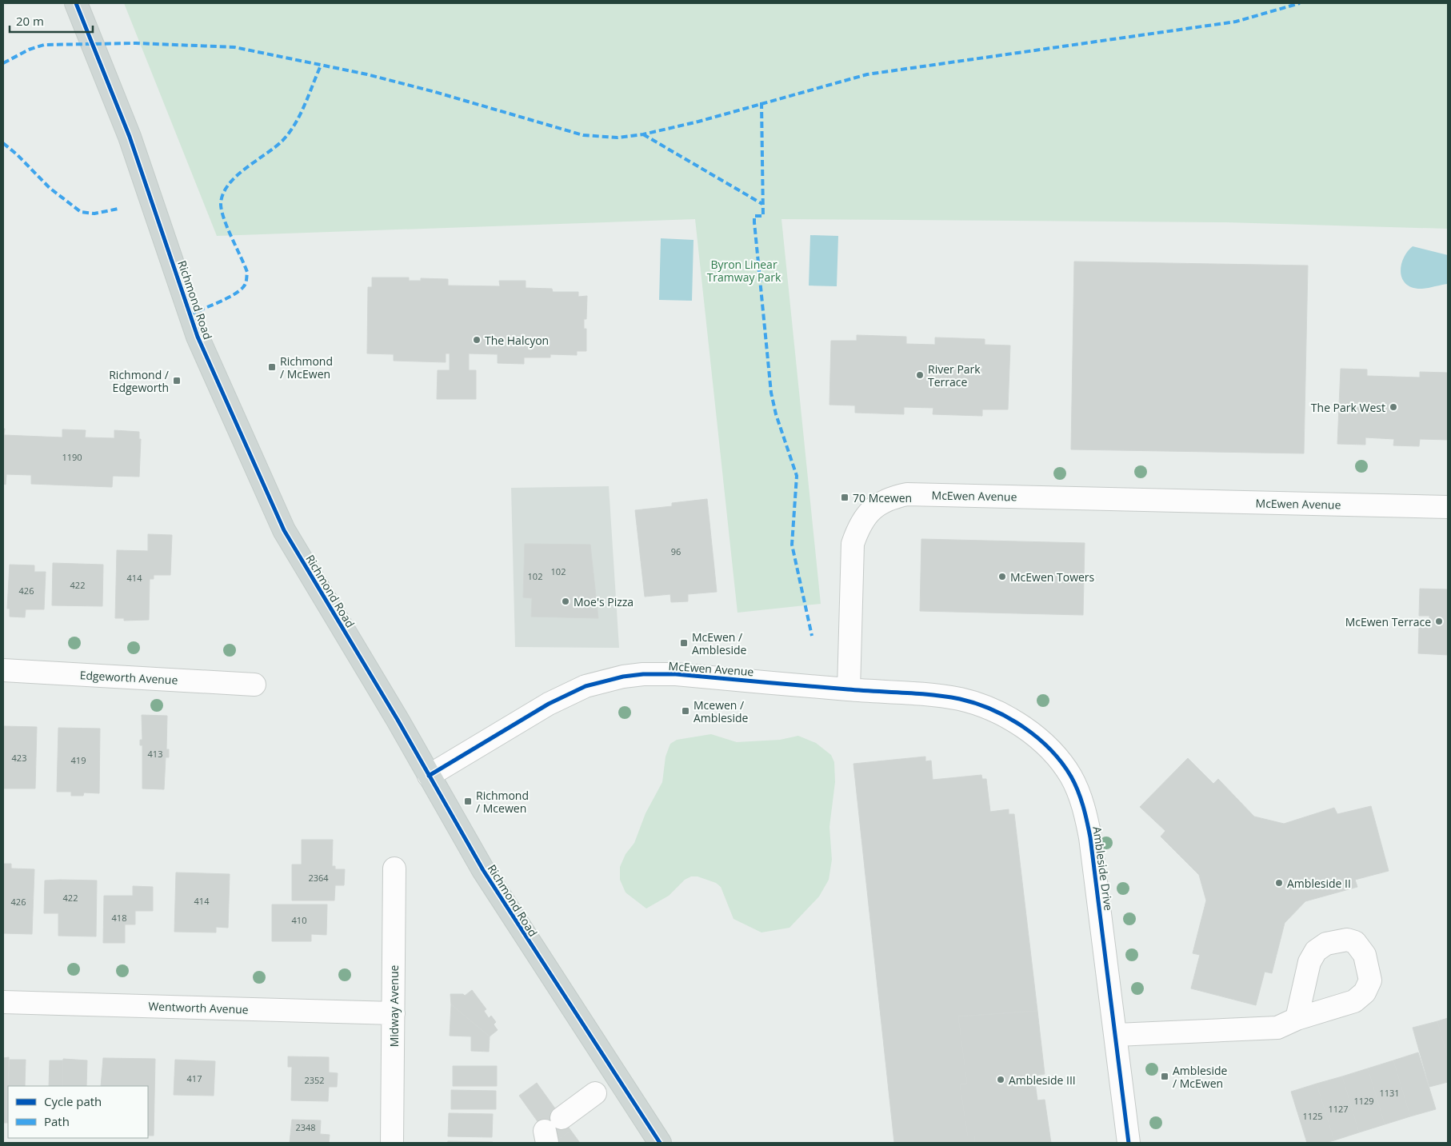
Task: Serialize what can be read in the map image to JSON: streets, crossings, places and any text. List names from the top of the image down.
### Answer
{
  "streets": {
    "main road": ["Richmond Road"],
    "street": [
      "McEwen Avenue",
      "Edgeworth Avenue",
      "Ambleside Drive",
      "Midway Avenue",
      "Wentworth Avenue"
    ]
  },
  "crossings": [
    ["Richmond Road", "McEwen Avenue"],
    ["McEwen Avenue", "Ambleside Drive"],
    ["Midway Avenue", "Wentworth Avenue"]
  ],
  "parks": ["Byron Linear Tramway Park"],
  "places": {
    "other": [
      "The Halcyon",
      "River Park Terrace",
      "The Park West",
      "McEwen Towers",
      "Moe's Pizza",
      "McEwen Terrace",
      "Ambleside II",
      "Ambleside III"
    ],
    "transit": [
      "Richmond / McEwen",
      "Richmond / Edgeworth",
      "70 Mcewen",
      "McEwen / Ambleside",
      "Mcewen / Ambleside",
      "Richmond / Mcewen",
      "Ambleside / McEwen"
    ]
  },
  "house_numbers": [
    "1190",
    "96",
    "102",
    "102",
    "414",
    "422",
    "426",
    "413",
    "423",
    "419",
    "2364",
    "422",
    "414",
    "426",
    "418",
    "410",
    "417",
    "2352",
    "1131",
    "1129",
    "1127",
    "1125",
    "2348"
  ],
  "legend": ["Cycle path", "Path"],
  "scale_bar": "20 m"
}
